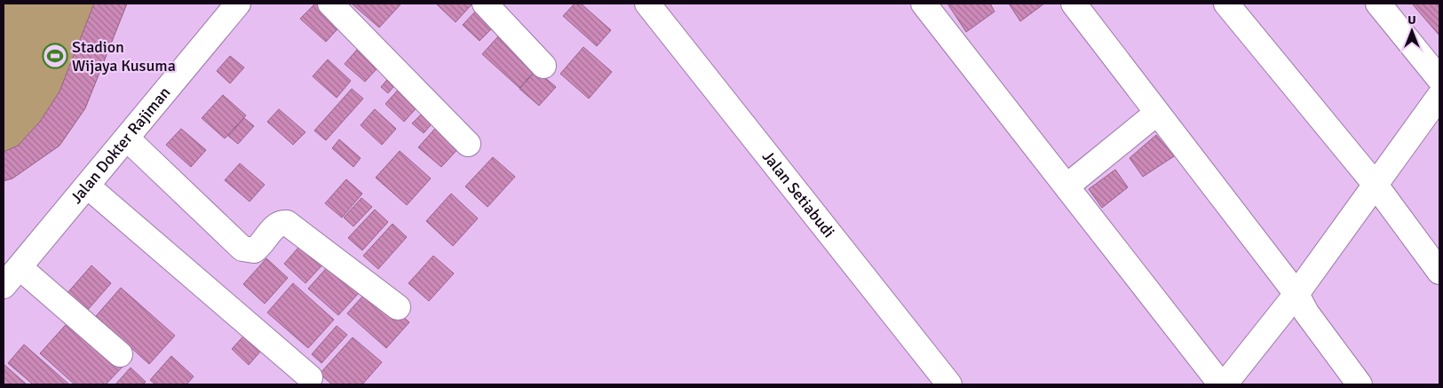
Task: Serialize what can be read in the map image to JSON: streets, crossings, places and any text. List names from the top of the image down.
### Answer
{
  "streets": {
    "street": ["Jalan Dokter Rajiman", "Jalan Setiabudi"]
  },
  "places": {
    "sports": ["Stadion Wijaya Kusuma"]
  },
  "north": "top"
}
